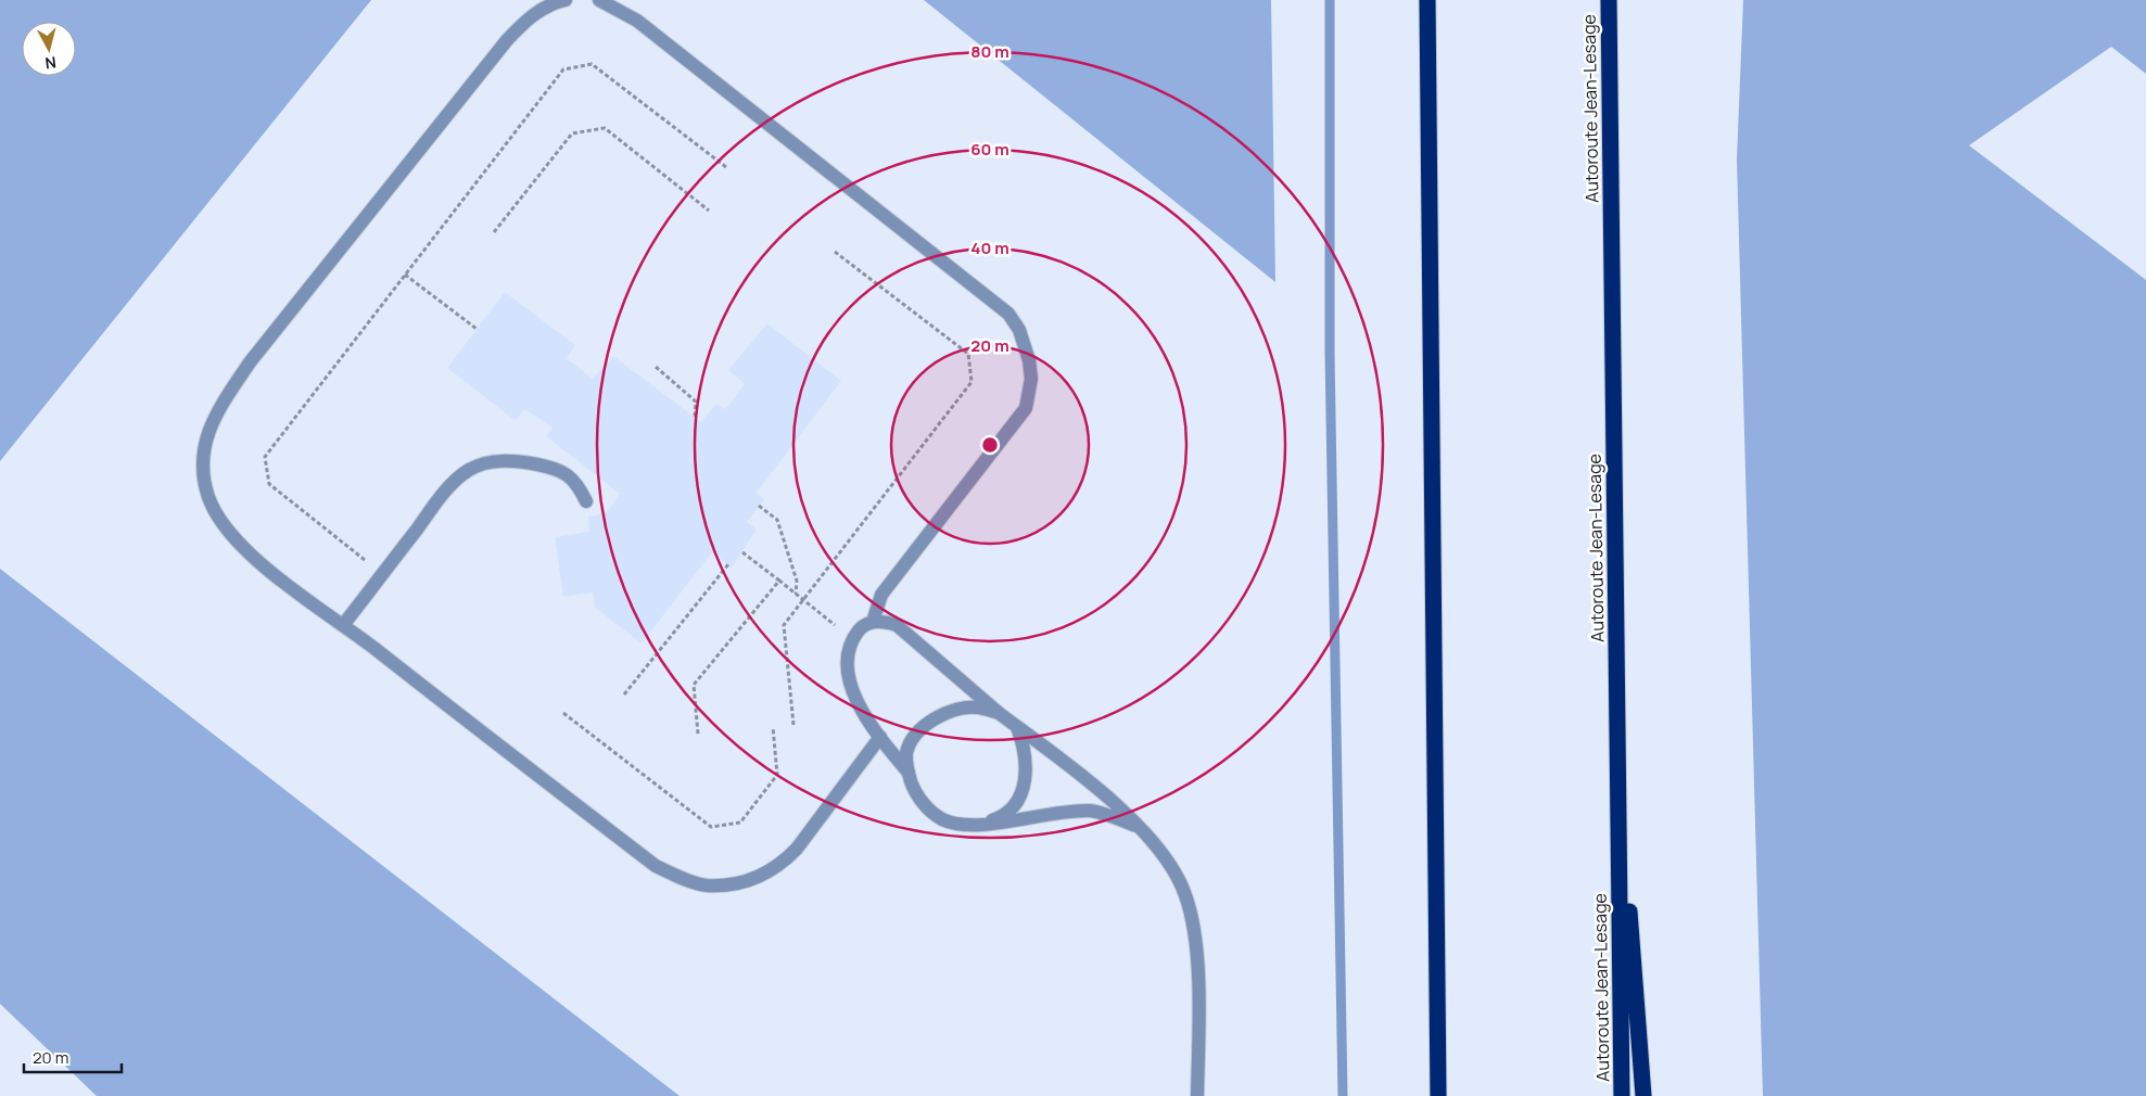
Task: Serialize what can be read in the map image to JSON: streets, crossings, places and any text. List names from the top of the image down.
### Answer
{
  "streets": {
    "highway": ["Autoroute Jean-Lesage"]
  },
  "scale_bar": "20 m",
  "north": "bottom",
  "rings": [
    "80 m",
    "60 m",
    "40 m",
    "20 m"
  ]
}
